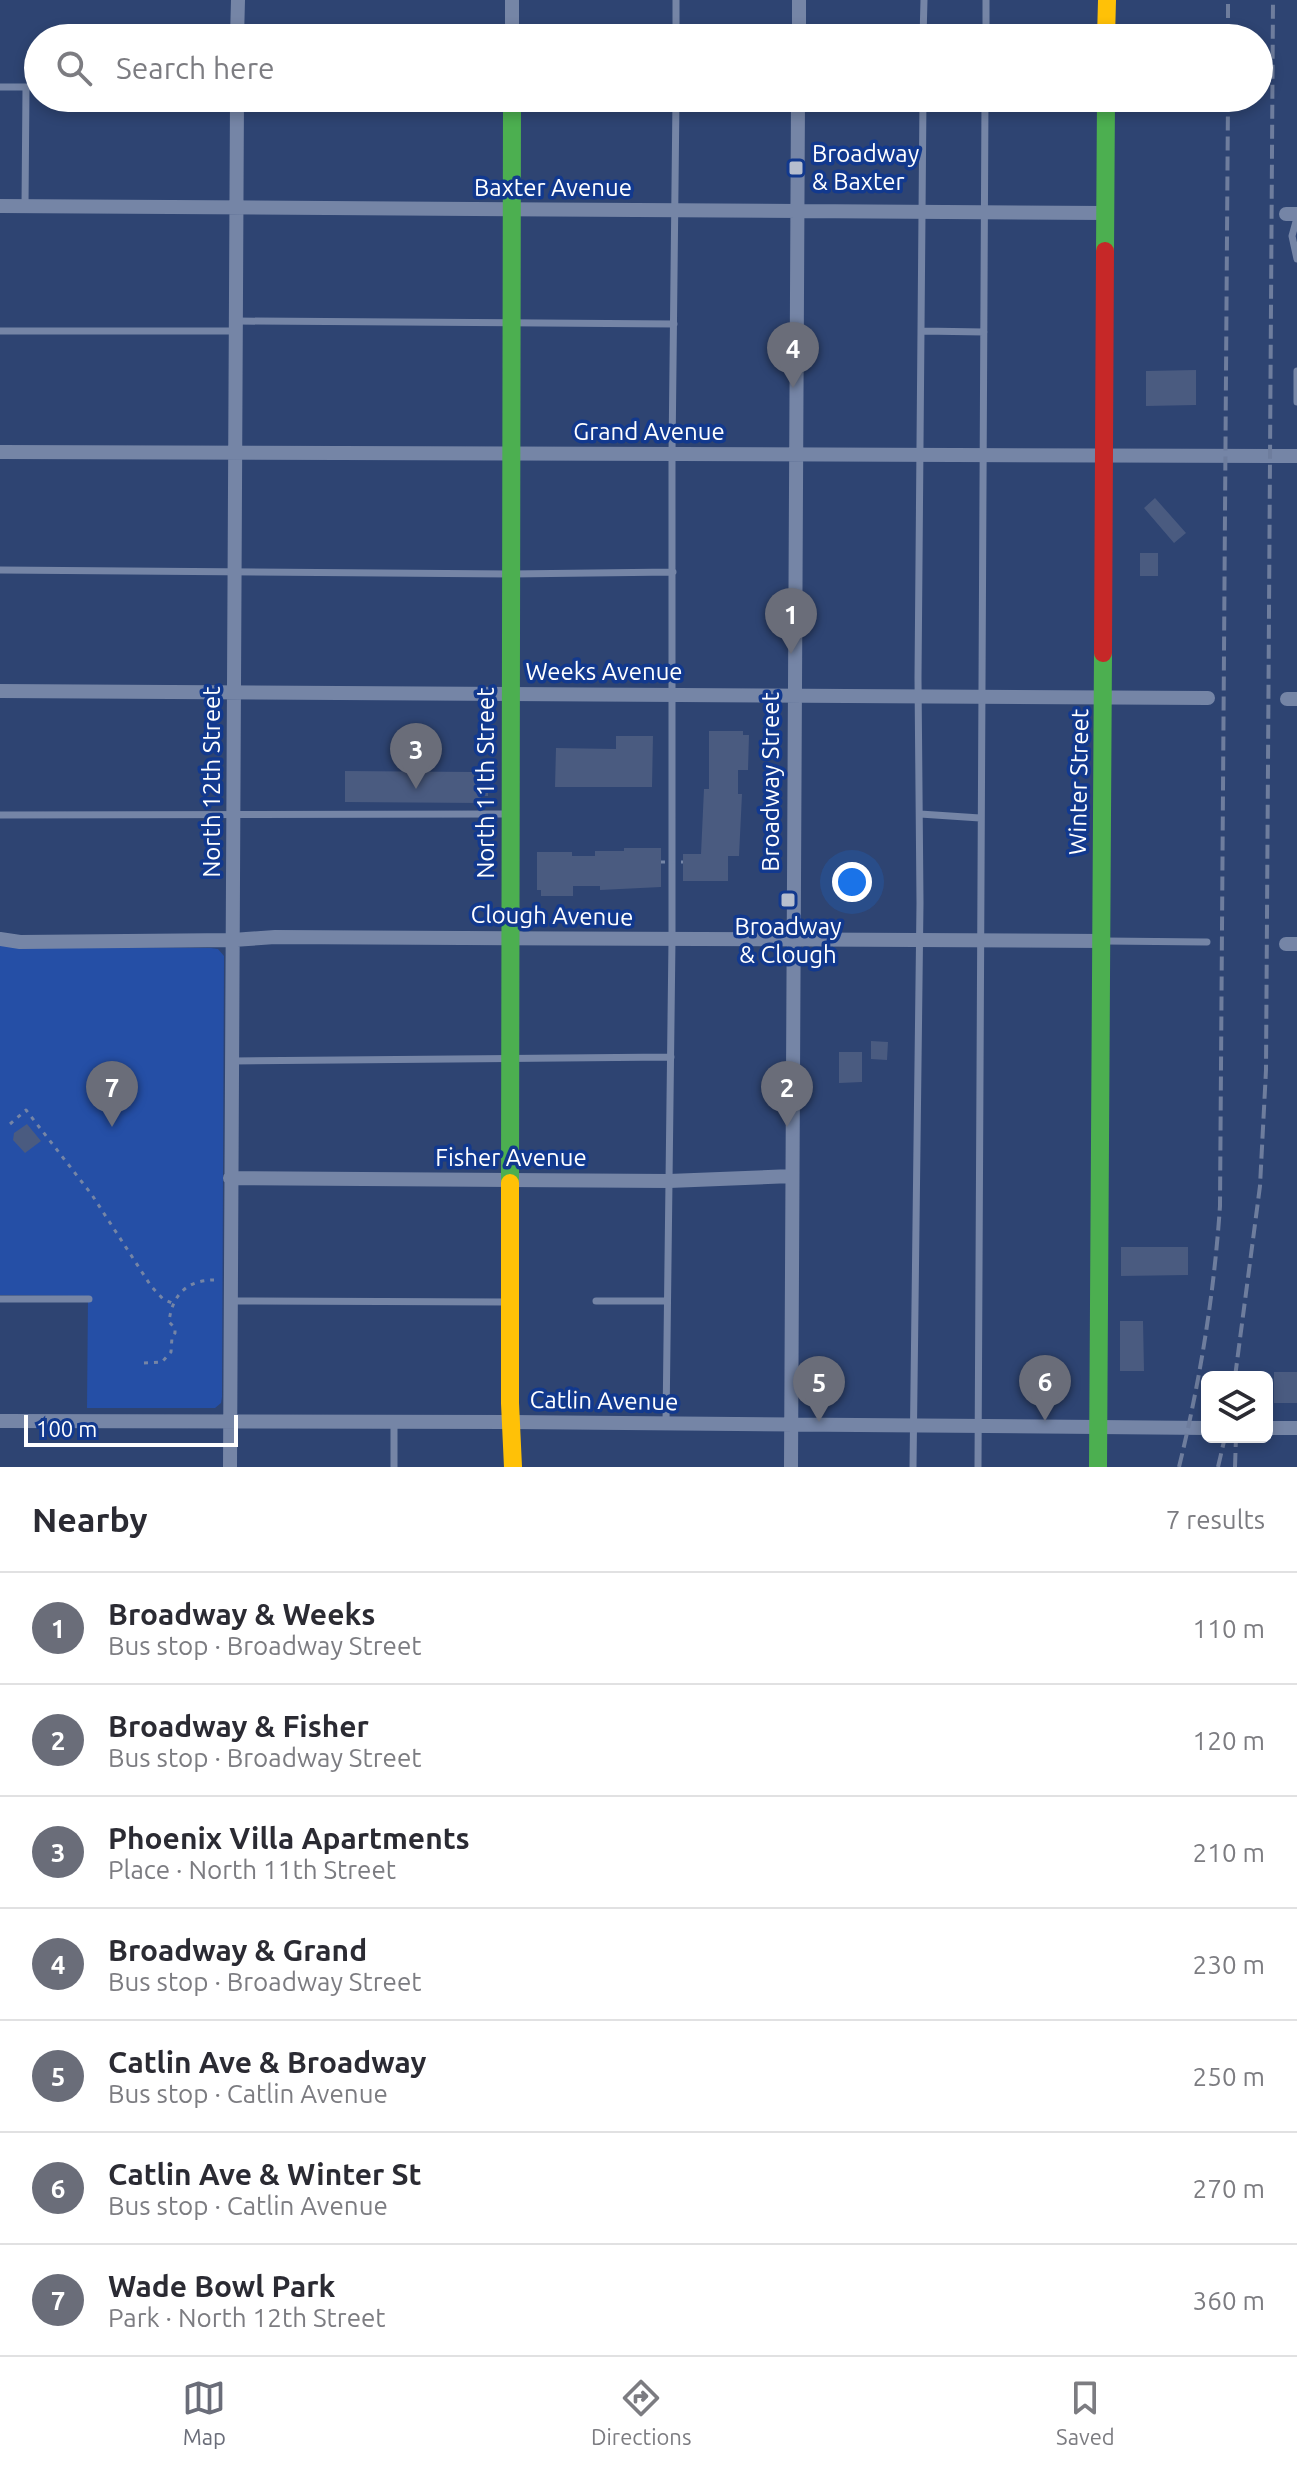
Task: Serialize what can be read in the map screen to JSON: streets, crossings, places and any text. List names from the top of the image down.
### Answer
{
  "streets": {
    "street": [
      "Baxter Avenue",
      "Grand Avenue",
      "Weeks Avenue",
      "North 12th Street",
      "Broadway Street",
      "Winter Street",
      "North 11th Street",
      "Clough Avenue",
      "Fisher Avenue",
      "Catlin Avenue"
    ]
  },
  "crossings": [
    ["Baxter Avenue", "North 12th Street"],
    ["Baxter Avenue", "Broadway Street"],
    ["Baxter Avenue", "Winter Street"],
    ["Baxter Avenue", "North 11th Street"],
    ["Grand Avenue", "North 12th Street"],
    ["Grand Avenue", "Broadway Street"],
    ["Grand Avenue", "Winter Street"],
    ["Grand Avenue", "North 11th Street"],
    ["Weeks Avenue", "North 12th Street"],
    ["Weeks Avenue", "Broadway Street"],
    ["Weeks Avenue", "Winter Street"],
    ["Weeks Avenue", "North 11th Street"],
    ["North 12th Street", "Clough Avenue"],
    ["North 12th Street", "Fisher Avenue"],
    ["North 12th Street", "Catlin Avenue"],
    ["Broadway Street", "Clough Avenue"],
    ["Broadway Street", "Fisher Avenue"],
    ["Broadway Street", "Catlin Avenue"],
    ["Winter Street", "Clough Avenue"],
    ["Winter Street", "Catlin Avenue"],
    ["North 11th Street", "Clough Avenue"],
    ["North 11th Street", "Fisher Avenue"],
    ["North 11th Street", "Catlin Avenue"]
  ],
  "places": {
    "transit": ["Broadway & Baxter", "Broadway & Clough"]
  },
  "scale_bar": "100 m",
  "page": {
    "search": "Search here",
    "pins": [
      "4",
      "1",
      "3",
      "2",
      "7",
      "6",
      "5"
    ],
    "scale": "100 m",
    "heading": ["Nearby", "7 results"],
    "list": [
      {
        "mark": "1",
        "name": "Broadway & Weeks",
        "note": "Bus stop · Broadway Street",
        "value": "110 m"
      },
      {
        "mark": "2",
        "name": "Broadway & Fisher",
        "note": "Bus stop · Broadway Street",
        "value": "120 m"
      },
      {
        "mark": "3",
        "name": "Phoenix Villa Apartments",
        "note": "Place · North 11th Street",
        "value": "210 m"
      },
      {
        "mark": "4",
        "name": "Broadway & Grand",
        "note": "Bus stop · Broadway Street",
        "value": "230 m"
      },
      {
        "mark": "5",
        "name": "Catlin Ave & Broadway",
        "note": "Bus stop · Catlin Avenue",
        "value": "250 m"
      },
      {
        "mark": "6",
        "name": "Catlin Ave & Winter St",
        "note": "Bus stop · Catlin Avenue",
        "value": "270 m"
      },
      {
        "mark": "7",
        "name": "Wade Bowl Park",
        "note": "Park · North 12th Street",
        "value": "360 m"
      }
    ],
    "nav": ["Map", "Directions", "Saved"]
  }
}
